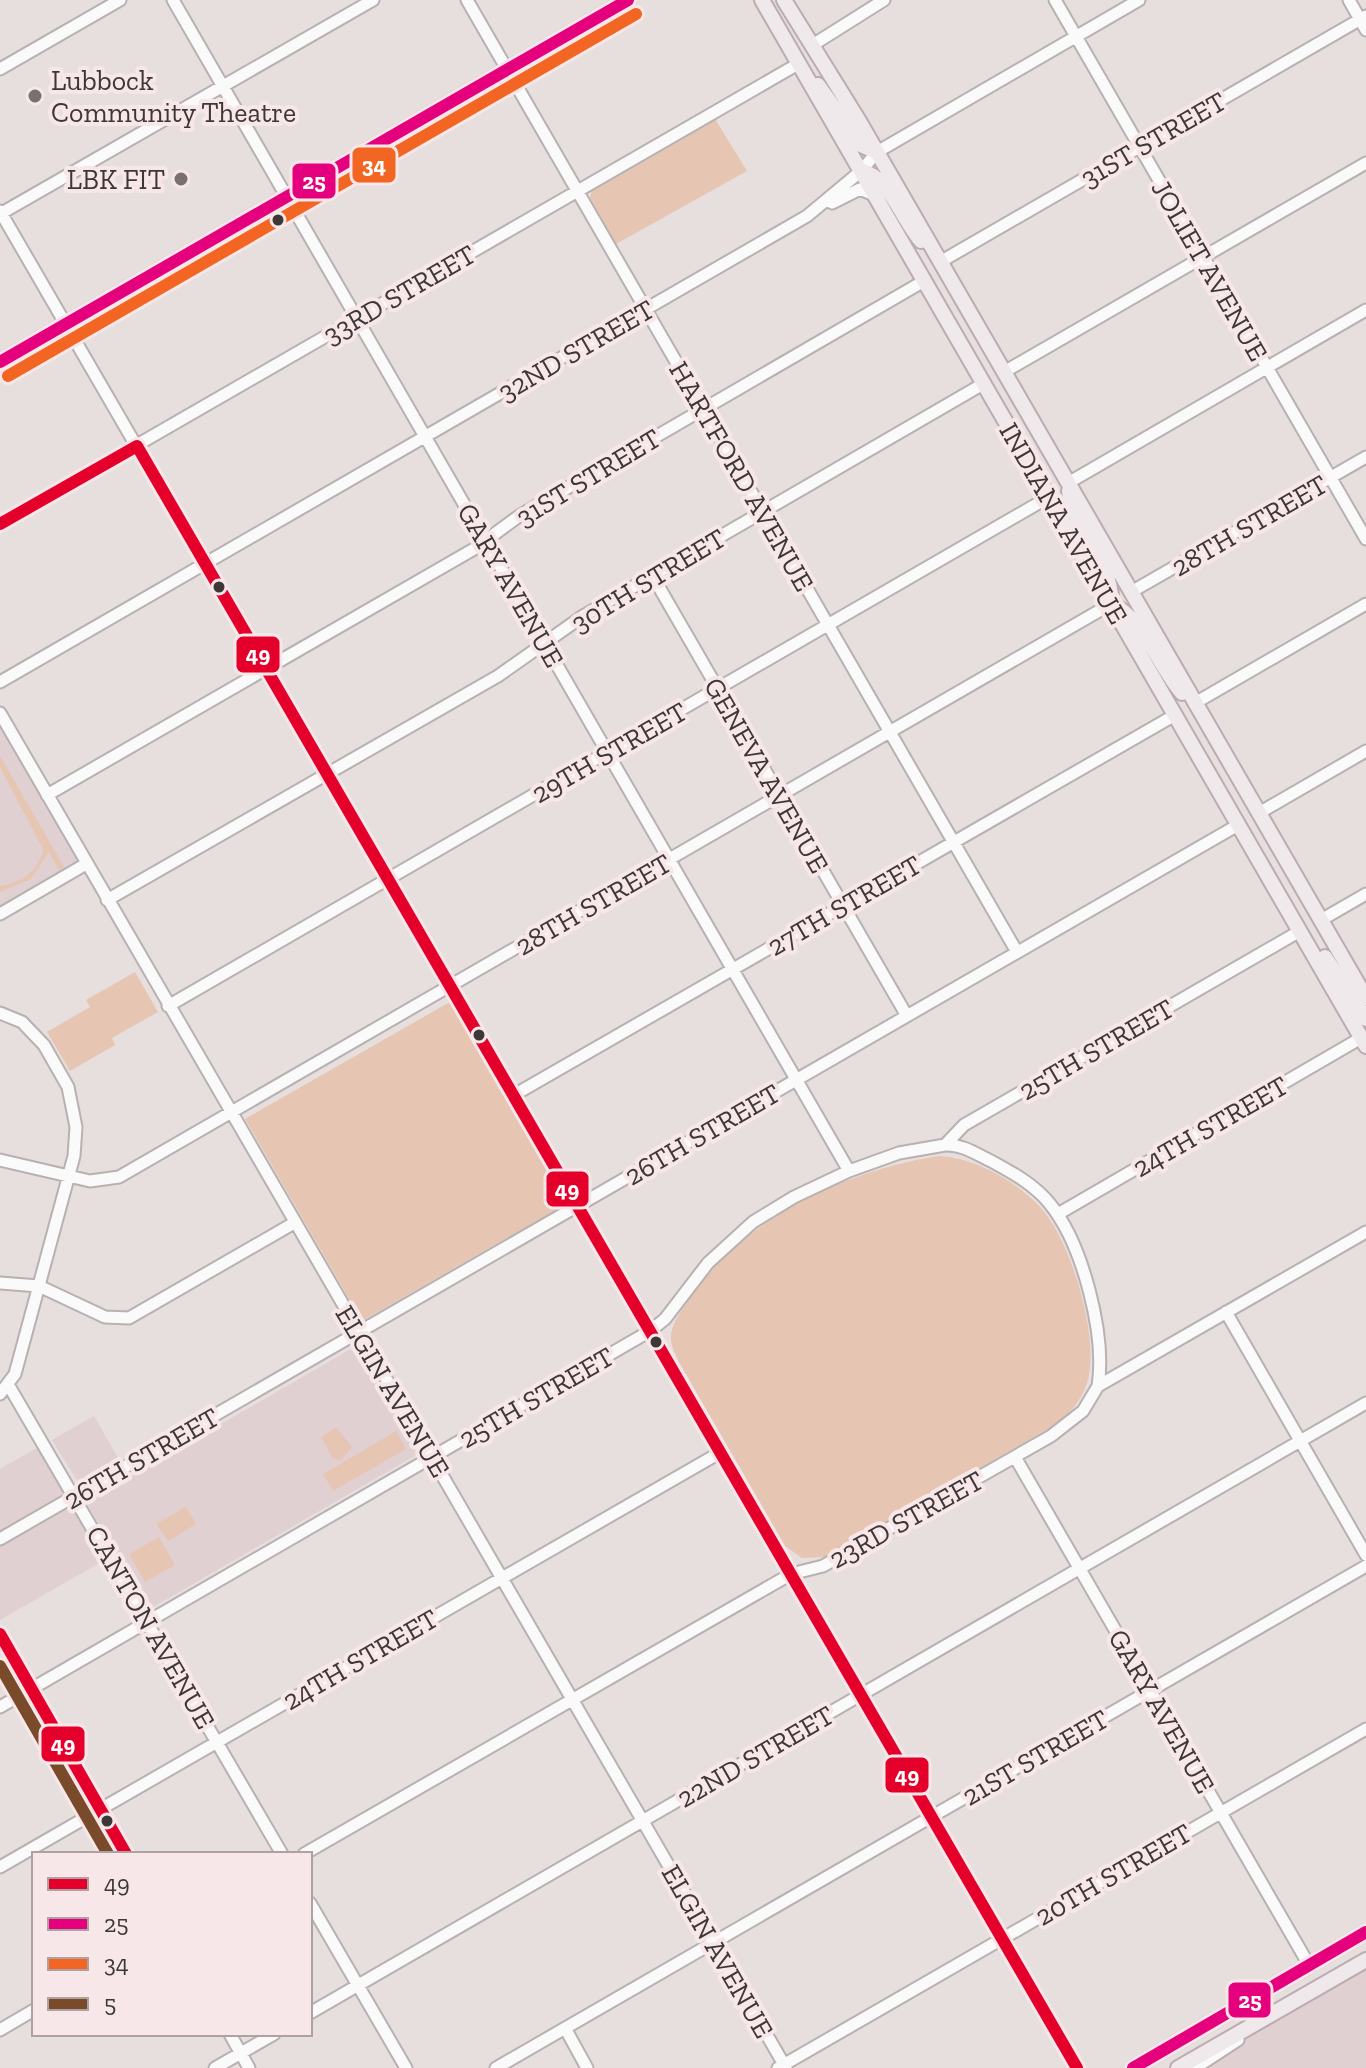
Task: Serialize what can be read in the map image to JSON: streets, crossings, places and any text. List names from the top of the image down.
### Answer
{
  "streets": {
    "main road": ["INDIANA AVENUE"],
    "street": [
      "31ST STREET",
      "JOLIET AVENUE",
      "33RD STREET",
      "32ND STREET",
      "HARTFORD AVENUE",
      "28TH STREET",
      "30TH STREET",
      "GARY AVENUE",
      "29TH STREET",
      "GENEVA AVENUE",
      "27TH STREET",
      "25TH STREET",
      "24TH STREET",
      "26TH STREET",
      "ELGIN AVENUE",
      "23RD STREET",
      "CANTON AVENUE",
      "22ND STREET",
      "21ST STREET",
      "20TH STREET"
    ]
  },
  "crossings": [
    ["31ST STREET", "JOLIET AVENUE"],
    ["31ST STREET", "HARTFORD AVENUE"],
    ["31ST STREET", "INDIANA AVENUE"],
    ["31ST STREET", "GARY AVENUE"],
    ["31ST STREET", "ELGIN AVENUE"],
    ["JOLIET AVENUE", "32ND STREET"],
    ["JOLIET AVENUE", "28TH STREET"],
    ["33RD STREET", "HARTFORD AVENUE"],
    ["33RD STREET", "INDIANA AVENUE"],
    ["33RD STREET", "GARY AVENUE"],
    ["32ND STREET", "HARTFORD AVENUE"],
    ["32ND STREET", "INDIANA AVENUE"],
    ["32ND STREET", "GARY AVENUE"],
    ["HARTFORD AVENUE", "28TH STREET"],
    ["HARTFORD AVENUE", "30TH STREET"],
    ["HARTFORD AVENUE", "29TH STREET"],
    ["HARTFORD AVENUE", "27TH STREET"],
    ["HARTFORD AVENUE", "26TH STREET"],
    ["INDIANA AVENUE", "28TH STREET"],
    ["INDIANA AVENUE", "30TH STREET"],
    ["INDIANA AVENUE", "29TH STREET"],
    ["INDIANA AVENUE", "27TH STREET"],
    ["INDIANA AVENUE", "25TH STREET"],
    ["INDIANA AVENUE", "24TH STREET"],
    ["INDIANA AVENUE", "26TH STREET"],
    ["28TH STREET", "GARY AVENUE"],
    ["28TH STREET", "GENEVA AVENUE"],
    ["28TH STREET", "ELGIN AVENUE"],
    ["28TH STREET", "CANTON AVENUE"],
    ["30TH STREET", "GARY AVENUE"],
    ["30TH STREET", "GENEVA AVENUE"],
    ["30TH STREET", "ELGIN AVENUE"],
    ["GARY AVENUE", "29TH STREET"],
    ["GARY AVENUE", "27TH STREET"],
    ["GARY AVENUE", "25TH STREET"],
    ["GARY AVENUE", "26TH STREET"],
    ["GARY AVENUE", "23RD STREET"],
    ["GARY AVENUE", "22ND STREET"],
    ["GARY AVENUE", "21ST STREET"],
    ["GARY AVENUE", "20TH STREET"],
    ["29TH STREET", "GENEVA AVENUE"],
    ["29TH STREET", "ELGIN AVENUE"],
    ["GENEVA AVENUE", "27TH STREET"],
    ["GENEVA AVENUE", "26TH STREET"],
    ["25TH STREET", "ELGIN AVENUE"],
    ["25TH STREET", "CANTON AVENUE"],
    ["24TH STREET", "ELGIN AVENUE"],
    ["24TH STREET", "CANTON AVENUE"],
    ["26TH STREET", "ELGIN AVENUE"],
    ["26TH STREET", "CANTON AVENUE"],
    ["ELGIN AVENUE", "23RD STREET"],
    ["ELGIN AVENUE", "22ND STREET"],
    ["ELGIN AVENUE", "21ST STREET"],
    ["ELGIN AVENUE", "20TH STREET"]
  ],
  "places": ["Lubbock Community Theatre", "LBK FIT"],
  "lines": [
    "transit line 25",
    "transit line 34",
    "transit line 49",
    "transit line 5"
  ],
  "legend": [
    "49",
    "25",
    "34",
    "5"
  ]
}
